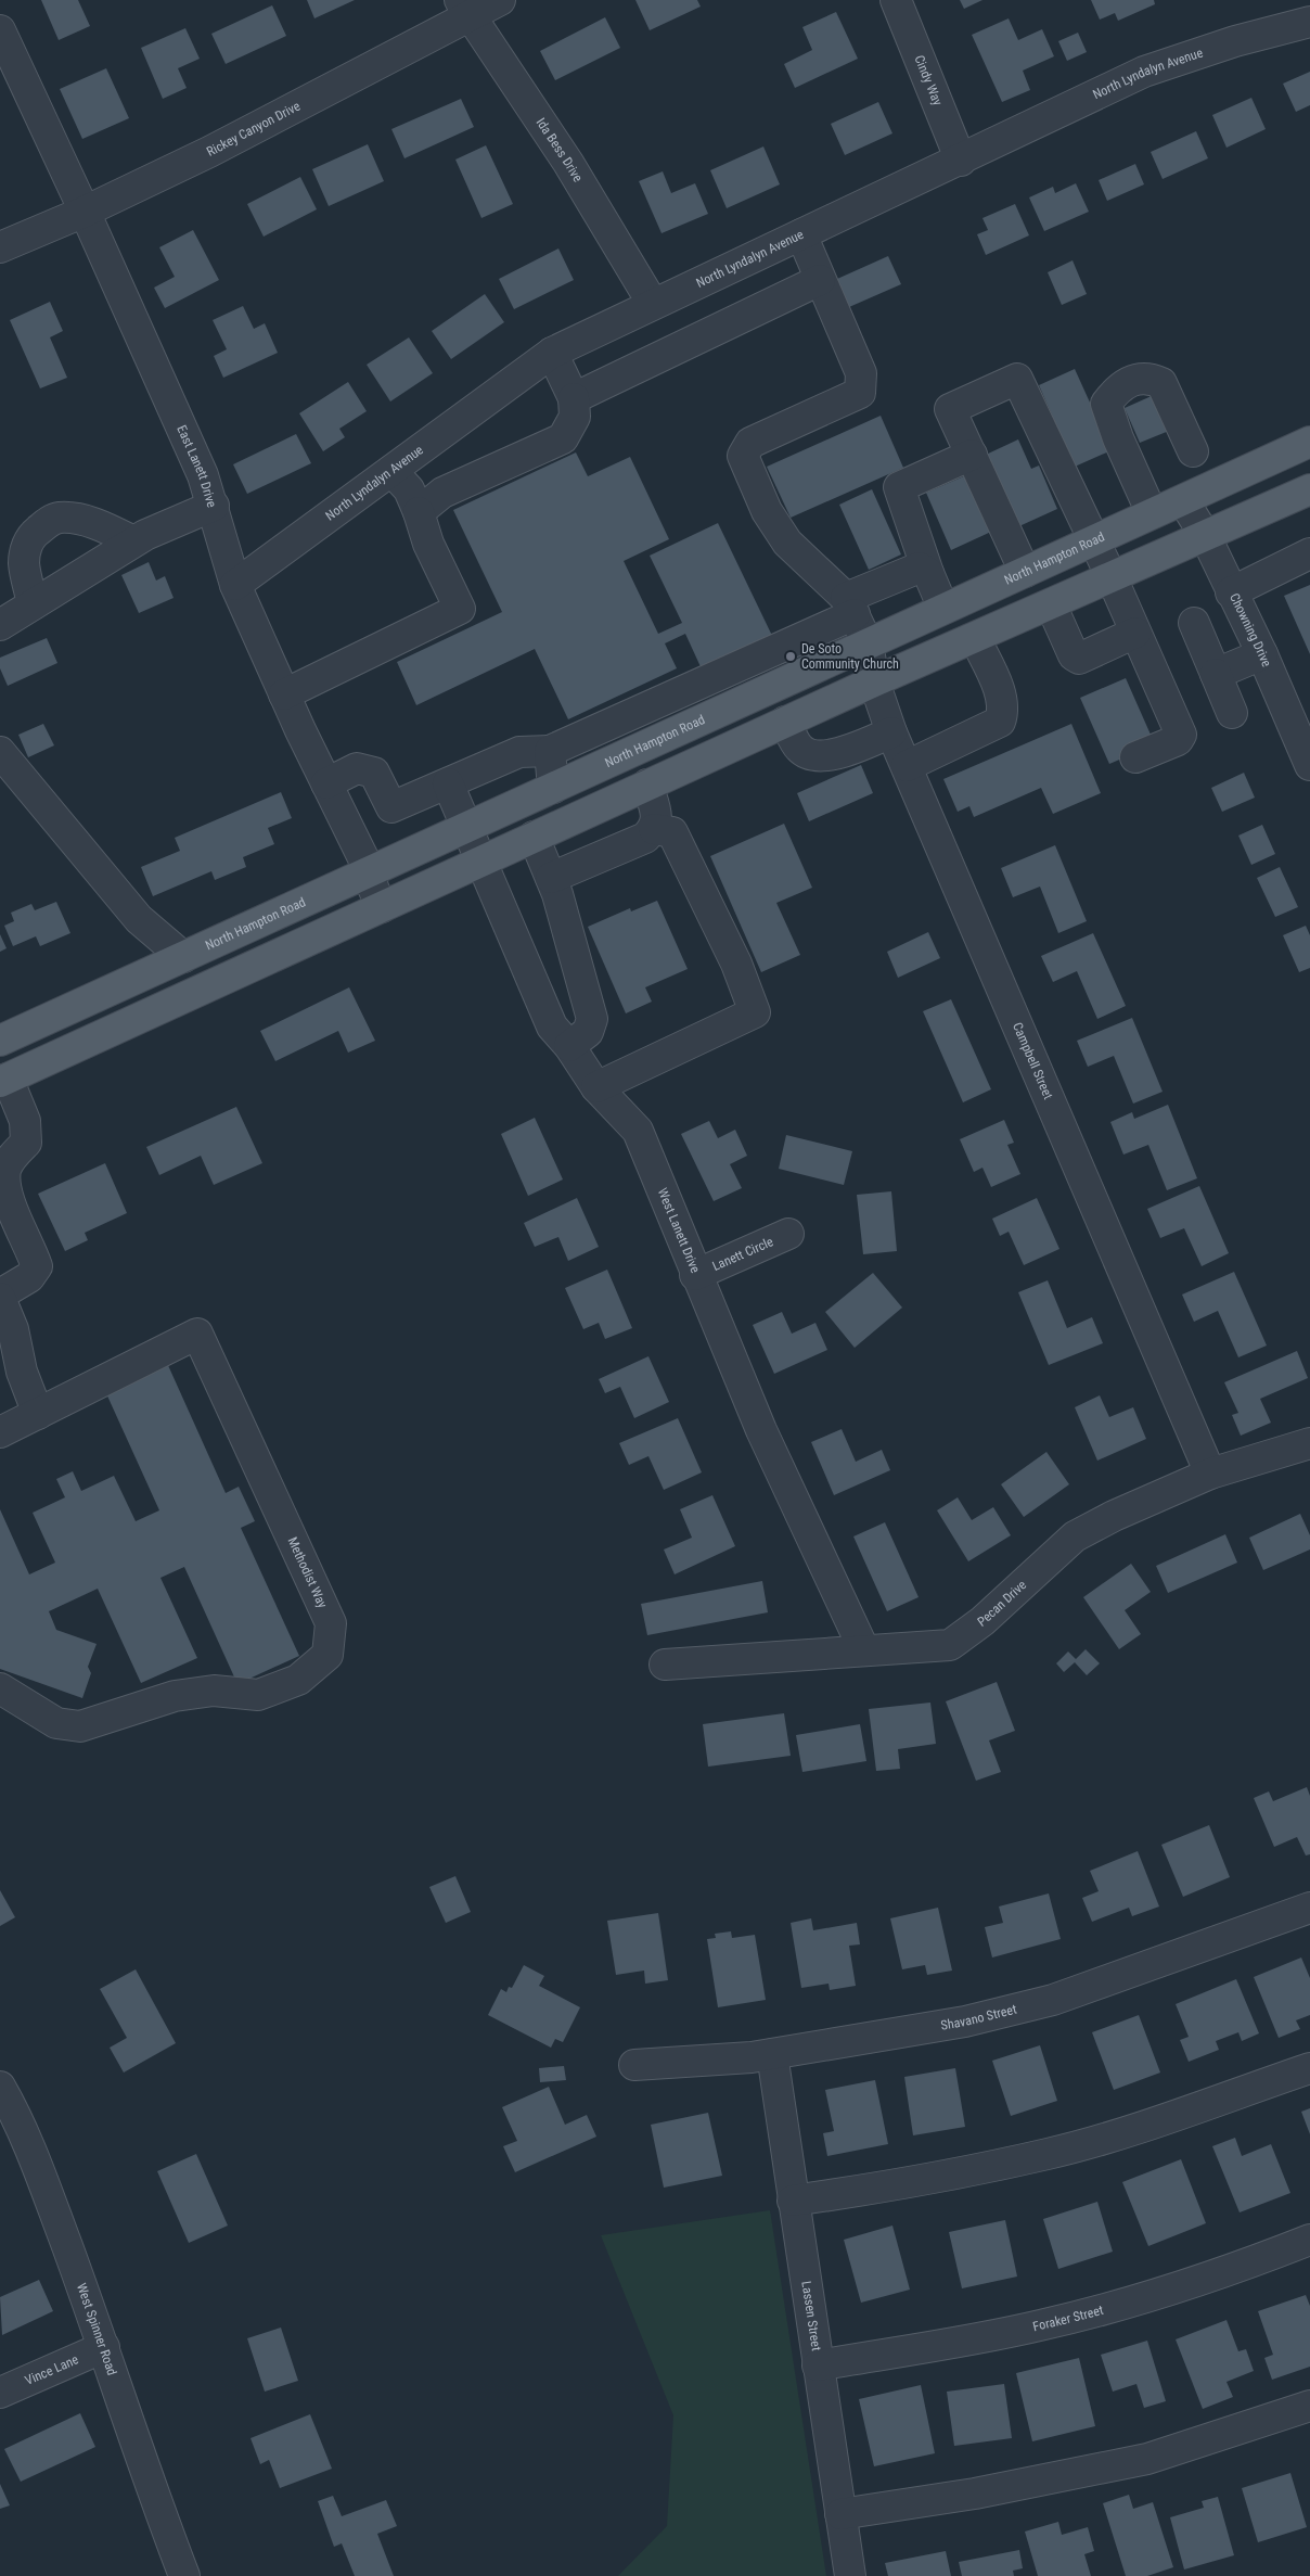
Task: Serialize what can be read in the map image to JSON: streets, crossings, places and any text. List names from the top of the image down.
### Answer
{
  "streets": {
    "main road": ["North Hampton Road"],
    "street": [
      "North Lyndalyn Avenue",
      "Cindy Way",
      "Rickey Canyon Drive",
      "Ida Bess Drive",
      "East Lanett Drive",
      "Chowning Drive",
      "Campbell Street",
      "West Lanett Drive",
      "Lanett Circle",
      "Methodist Way",
      "Pecan Drive",
      "Shavano Street",
      "Lassen Street",
      "Foraker Street",
      "West Spinner Road",
      "Vince Lane"
    ]
  },
  "crossings": [
    ["North Lyndalyn Avenue", "Cindy Way"],
    ["North Lyndalyn Avenue", "Ida Bess Drive"],
    ["North Lyndalyn Avenue", "East Lanett Drive"],
    ["Rickey Canyon Drive", "Ida Bess Drive"],
    ["Rickey Canyon Drive", "East Lanett Drive"],
    ["East Lanett Drive", "North Hampton Road"],
    ["North Hampton Road", "Chowning Drive"],
    ["North Hampton Road", "Campbell Street"],
    ["North Hampton Road", "West Lanett Drive"],
    ["Campbell Street", "Pecan Drive"],
    ["West Lanett Drive", "Lanett Circle"],
    ["West Lanett Drive", "Pecan Drive"],
    ["Shavano Street", "Lassen Street"],
    ["Lassen Street", "Foraker Street"],
    ["West Spinner Road", "Vince Lane"]
  ],
  "places": ["De Soto Community Church"]
}
